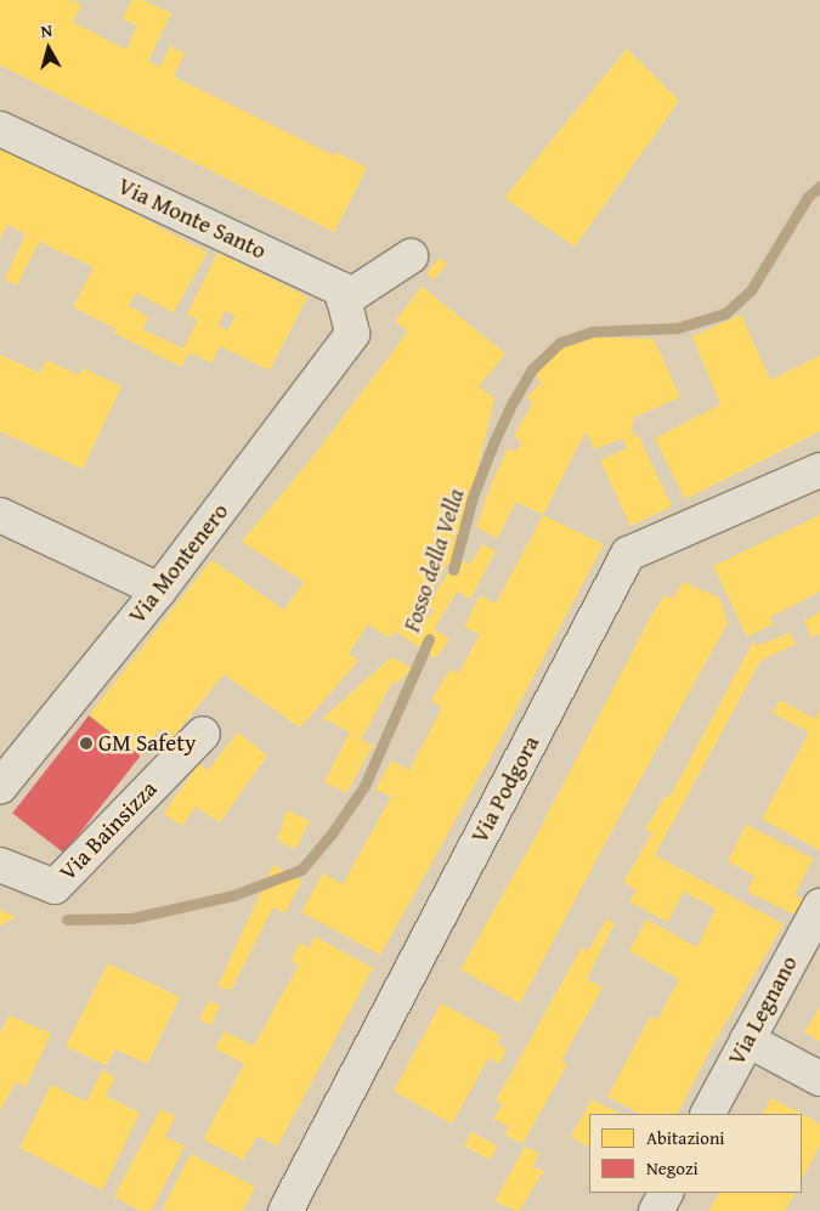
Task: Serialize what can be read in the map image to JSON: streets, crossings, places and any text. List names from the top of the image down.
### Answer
{
  "streets": {
    "street": [
      "Via Monte Santo",
      "Via Montenero",
      "Via Podgora",
      "Via Bainsizza",
      "Via Legnano"
    ]
  },
  "crossings": [
    ["Via Monte Santo", "Via Montenero"]
  ],
  "water": ["Fosso della Vella"],
  "places": ["GM Safety"],
  "legend": ["Abitazioni", "Negozi"],
  "north": "top"
}
